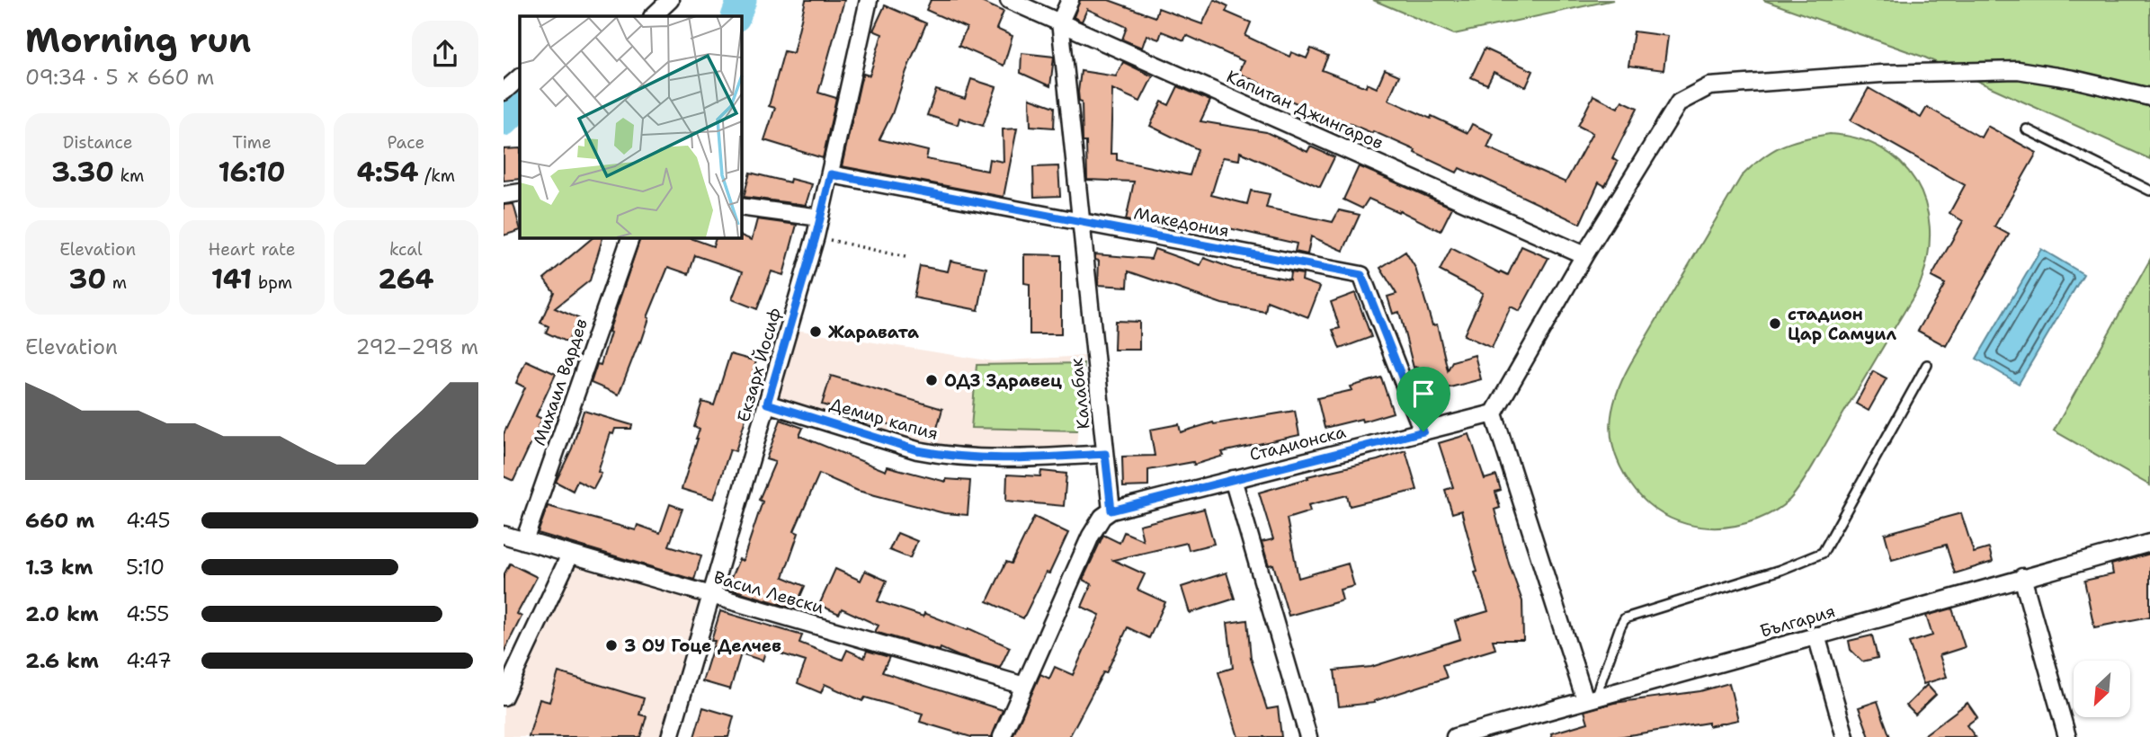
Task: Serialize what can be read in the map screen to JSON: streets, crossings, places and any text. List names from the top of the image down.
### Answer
{
  "streets": {
    "street": [
      "Капитан Джингаров",
      "Македония",
      "Екзарх Йосиф",
      "Михаил Вардев",
      "Калабак",
      "Демир капия",
      "Стадионска",
      "Васил Левски",
      "България"
    ]
  },
  "crossings": [
    ["Капитан Джингаров", "Калабак"],
    ["Македония", "Екзарх Йосиф"],
    ["Македония", "Калабак"],
    ["Македония", "Стадионска"],
    ["Екзарх Йосиф", "Демир капия"],
    ["Екзарх Йосиф", "Васил Левски"],
    ["Михаил Вардев", "Васил Левски"],
    ["Калабак", "Демир капия"],
    ["Калабак", "Стадионска"]
  ],
  "places": [
    "стадион Цар Самуил",
    "Жаравата",
    "ОДЗ Здравец",
    "3 ОУ Гоце Делчев"
  ],
  "north": "bottom left",
  "page": {
    "heading": ["Morning run", "09:34 · 5 × 660 m"],
    "stats": [
      ["Distance", "3.30 km"],
      ["Time", "16:10"],
      ["Pace", "4:54 /km"],
      ["Elevation", "30 m"],
      ["Heart rate", "141 bpm"],
      ["kcal", "264"]
    ],
    "chart": ["Elevation", "292–298 m"],
    "list": [
      {
        "name": "660 m",
        "note": "4:45"
      },
      {
        "name": "1.3 km",
        "note": "5:10"
      },
      {
        "name": "2.0 km",
        "note": "4:55"
      },
      {
        "name": "2.6 km",
        "note": "4:47"
      }
    ]
  }
}
